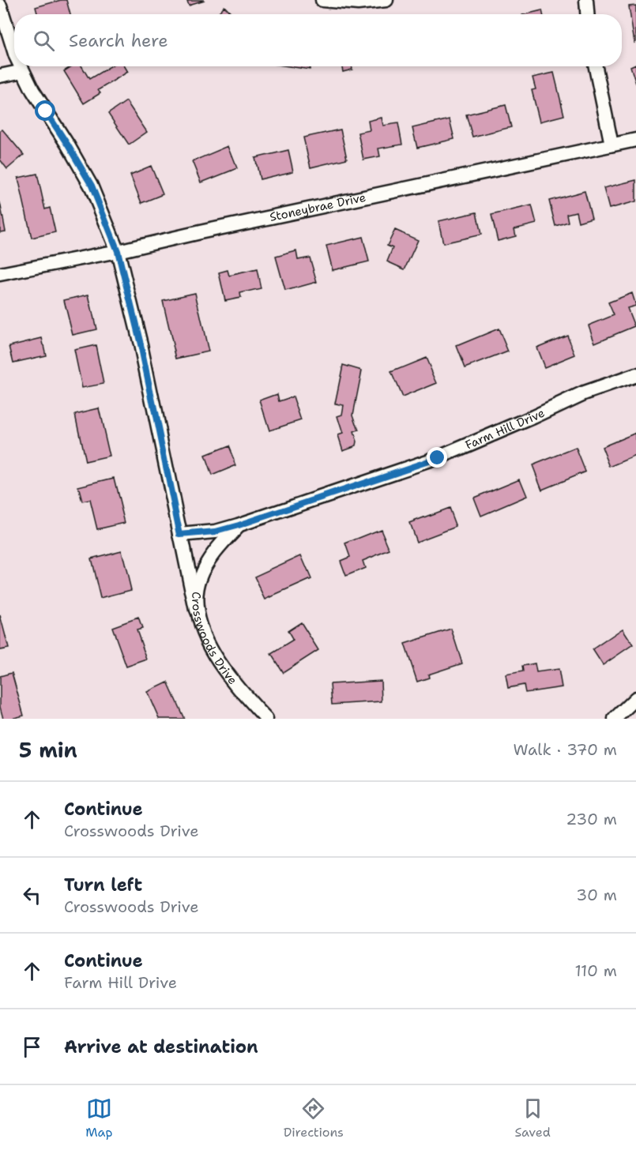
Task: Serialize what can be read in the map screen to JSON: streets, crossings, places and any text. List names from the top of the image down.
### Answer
{
  "streets": {
    "street": ["Stoneybrae Drive", "Farm Hill Drive", "Crosswoods Drive"]
  },
  "crossings": [
    ["Farm Hill Drive", "Crosswoods Drive"]
  ],
  "page": {
    "search": "Search here",
    "heading": ["5 min", "Walk · 370 m"],
    "list": [
      ["Continue", "Crosswoods Drive", "230 m"],
      ["Turn left", "Crosswoods Drive", "30 m"],
      ["Continue", "Farm Hill Drive", "110 m"],
      "Arrive at destination"
    ],
    "nav": ["Map", "Directions", "Saved"]
  }
}
